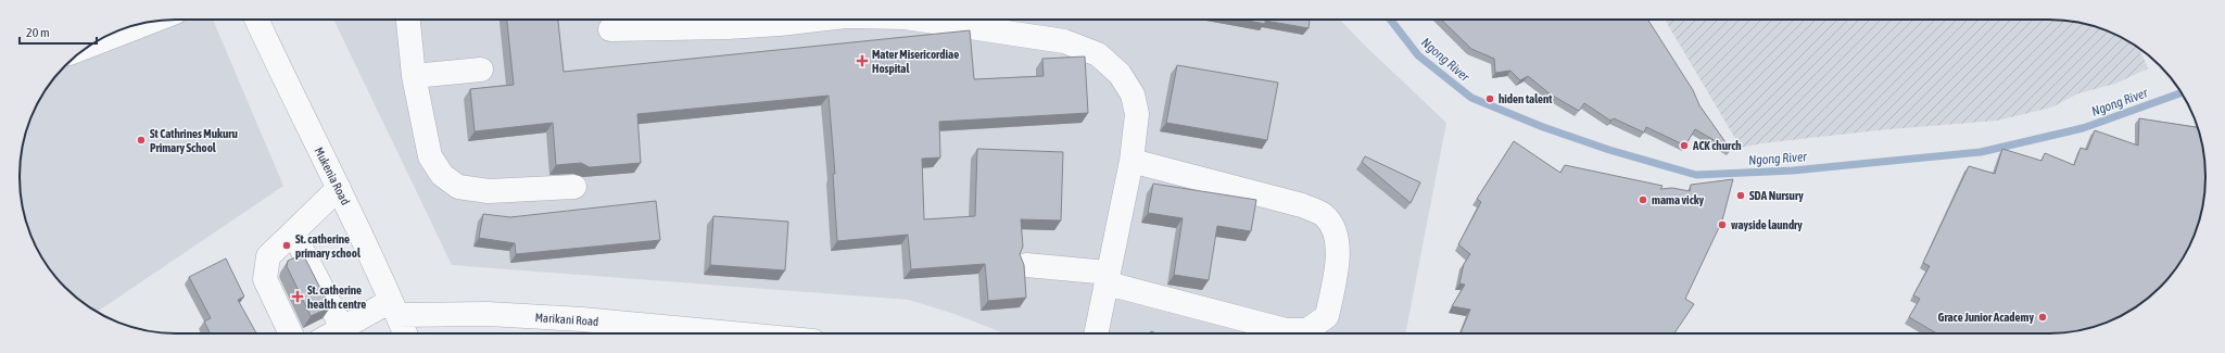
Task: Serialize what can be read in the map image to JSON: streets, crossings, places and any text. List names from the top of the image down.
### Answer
{
  "streets": {
    "street": ["Mukenia Road", "Marikani Road"]
  },
  "crossings": [
    ["Mukenia Road", "Marikani Road"]
  ],
  "water": ["Ngong River"],
  "places": {
    "health": ["Mater Misericordiae Hospital", "St. catherine health centre"],
    "other": [
      "hiden talent",
      "St Cathrines Mukuru Primary School",
      "ACK church",
      "SDA Nursury",
      "mama vicky",
      "wayside laundry",
      "St. catherine primary school",
      "Grace Junior Academy"
    ]
  },
  "scale_bar": "20 m"
}
